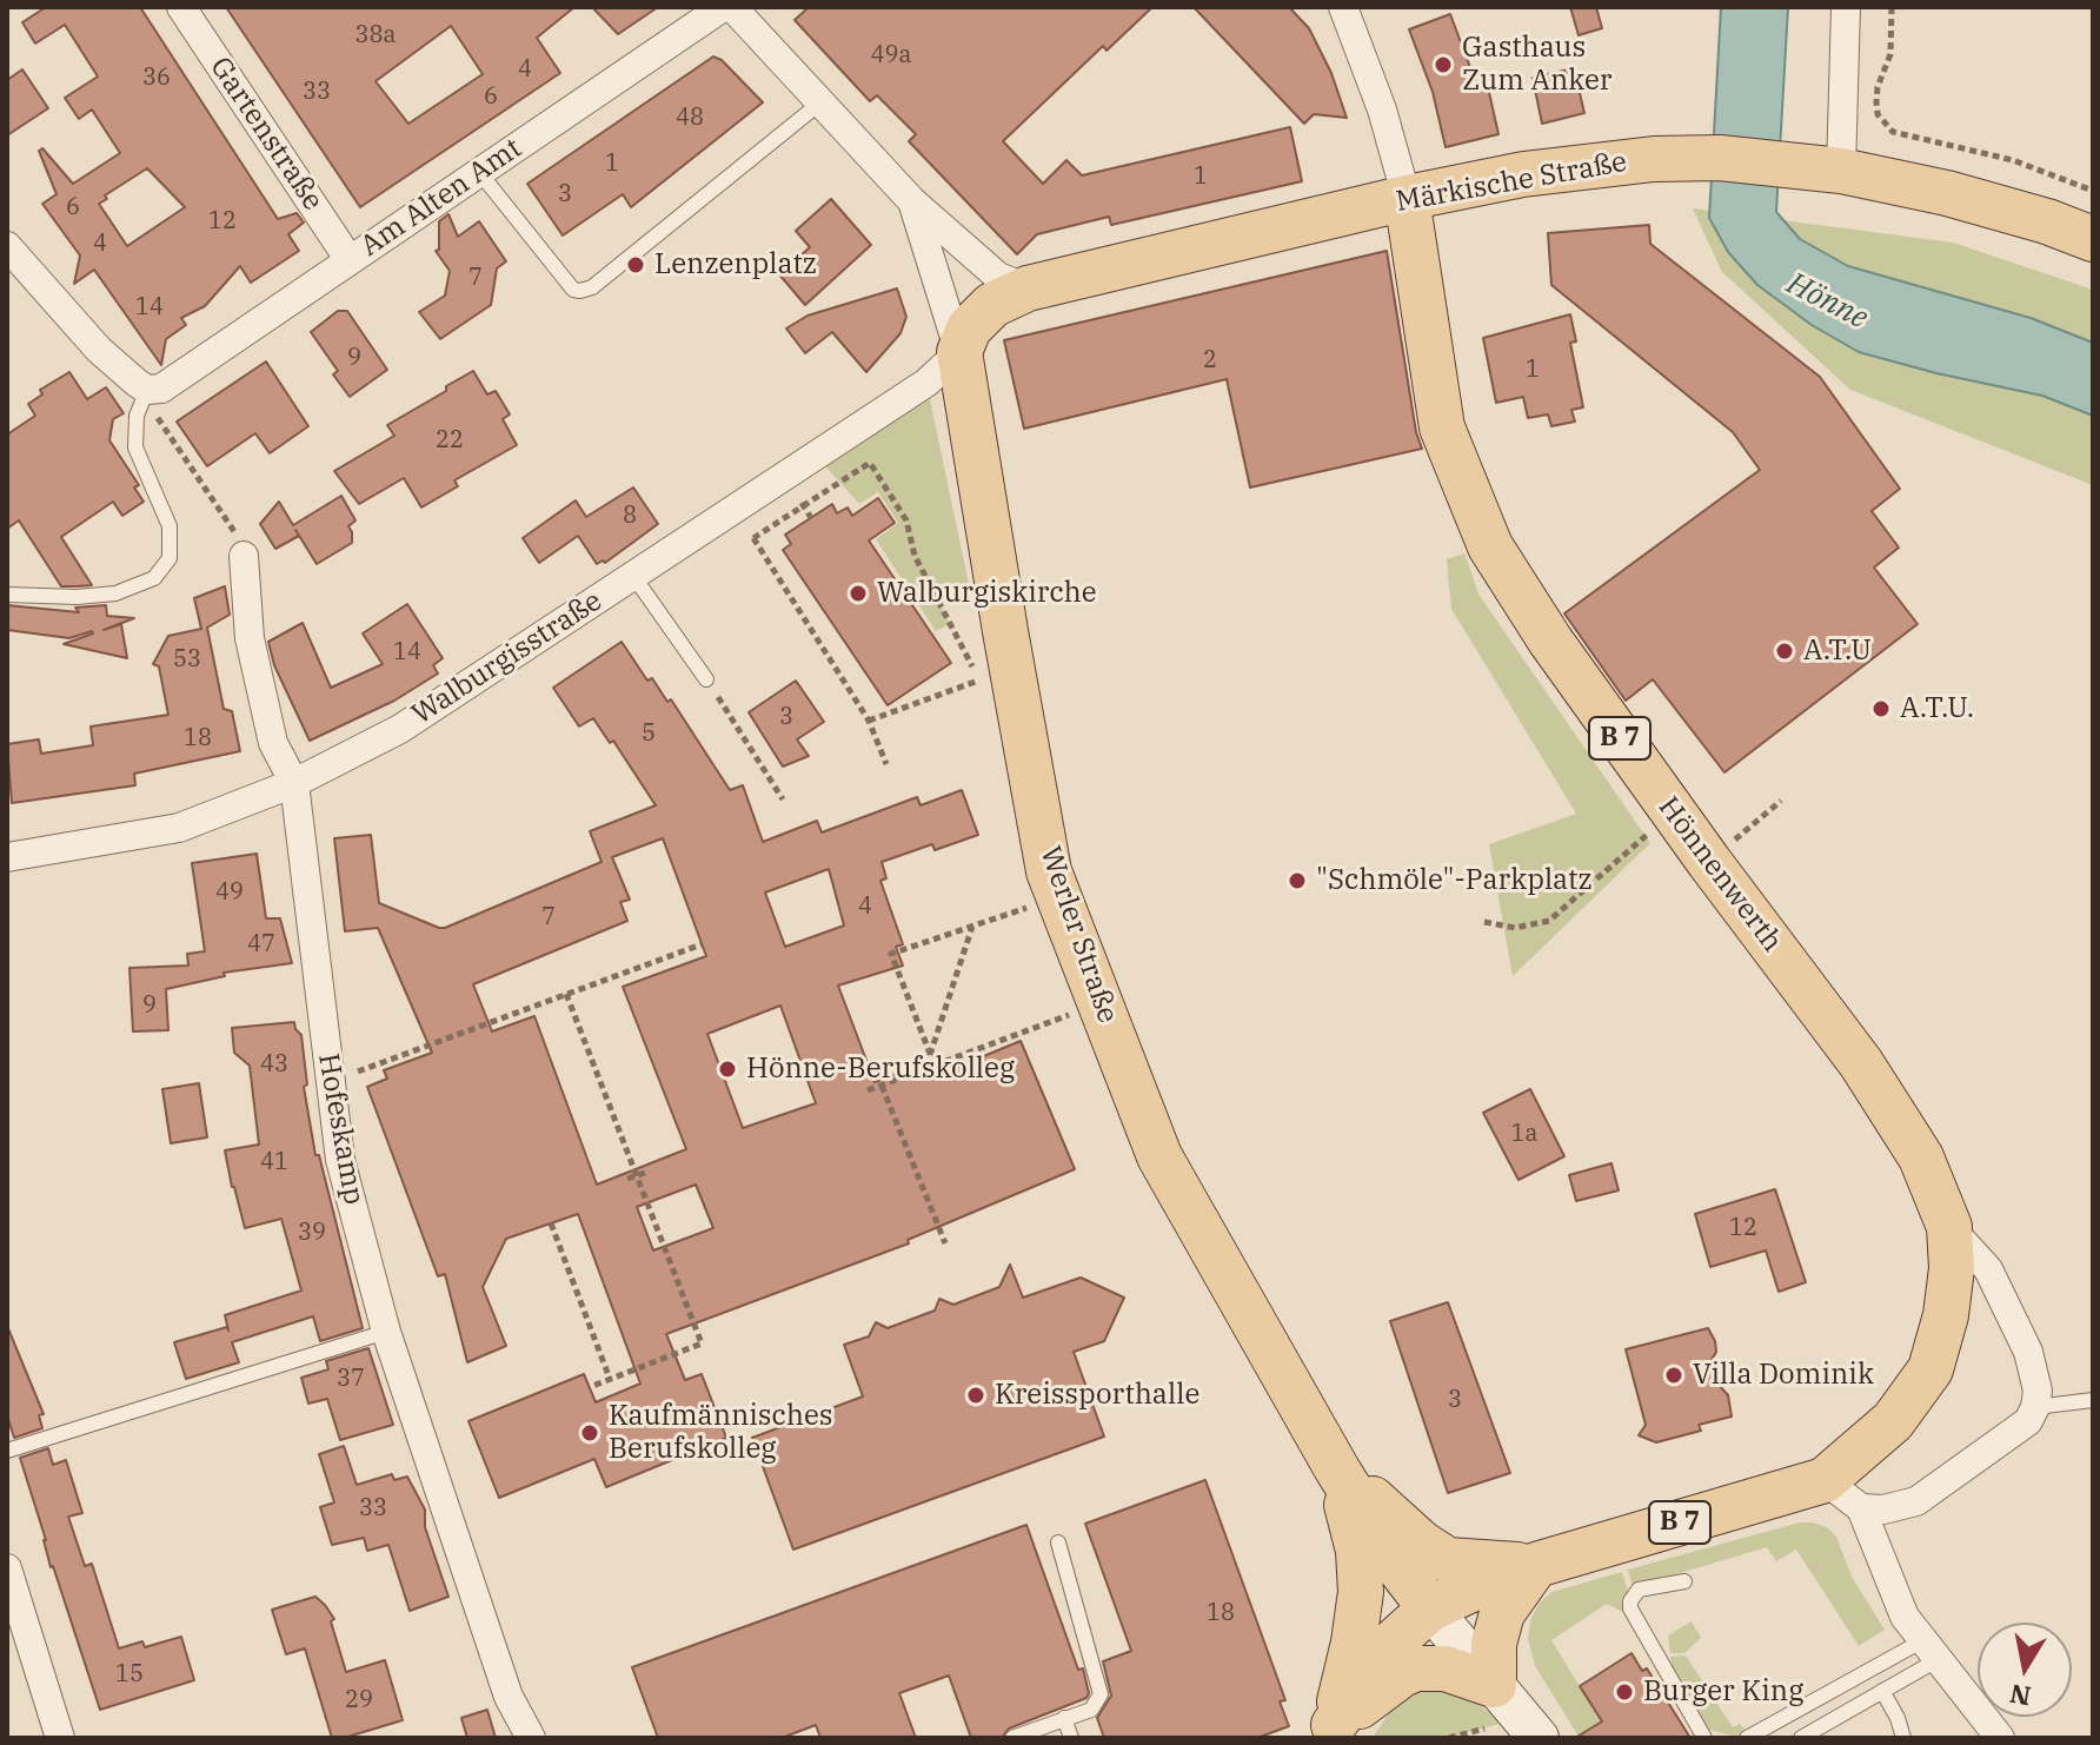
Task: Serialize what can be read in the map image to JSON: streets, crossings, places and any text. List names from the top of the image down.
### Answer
{
  "streets": {
    "main road": [
      "Märkische Straße",
      "B 7",
      "Hönnenwerth",
      "Werler Straße"
    ],
    "street": [
      "Gartenstraße",
      "Am Alten Amt",
      "Walburgisstraße",
      "Hofeskamp"
    ]
  },
  "crossings": [
    ["Gartenstraße", "Am Alten Amt"],
    ["Märkische Straße", "Walburgisstraße"],
    ["Märkische Straße", "Hönnenwerth"],
    ["Märkische Straße", "Werler Straße"],
    ["Walburgisstraße", "Werler Straße"],
    ["Walburgisstraße", "Hofeskamp"],
    ["B 7", "Hönnenwerth"],
    ["B 7", "Werler Straße"],
    ["Hönnenwerth", "Werler Straße"]
  ],
  "water": ["Hönne"],
  "places": [
    "Gasthaus Zum Anker",
    "Lenzenplatz",
    "Walburgiskirche",
    "A.T.U",
    "A.T.U.",
    "\"Schmöle\"-Parkplatz",
    "Hönne-Berufskolleg",
    "Villa Dominik",
    "Kreissporthalle",
    "Kaufmännisches Berufskolleg",
    "Burger King"
  ],
  "house_numbers": [
    "38a",
    "49a",
    "4",
    "36",
    "33",
    "6",
    "48",
    "1",
    "1",
    "3",
    "6",
    "12",
    "4",
    "7",
    "14",
    "9",
    "2",
    "1",
    "22",
    "8",
    "14",
    "53",
    "3",
    "5",
    "18",
    "49",
    "4",
    "7",
    "47",
    "9",
    "43",
    "1a",
    "41",
    "12",
    "39",
    "37",
    "3",
    "33",
    "18",
    "15",
    "29"
  ],
  "north": "bottom"
}
